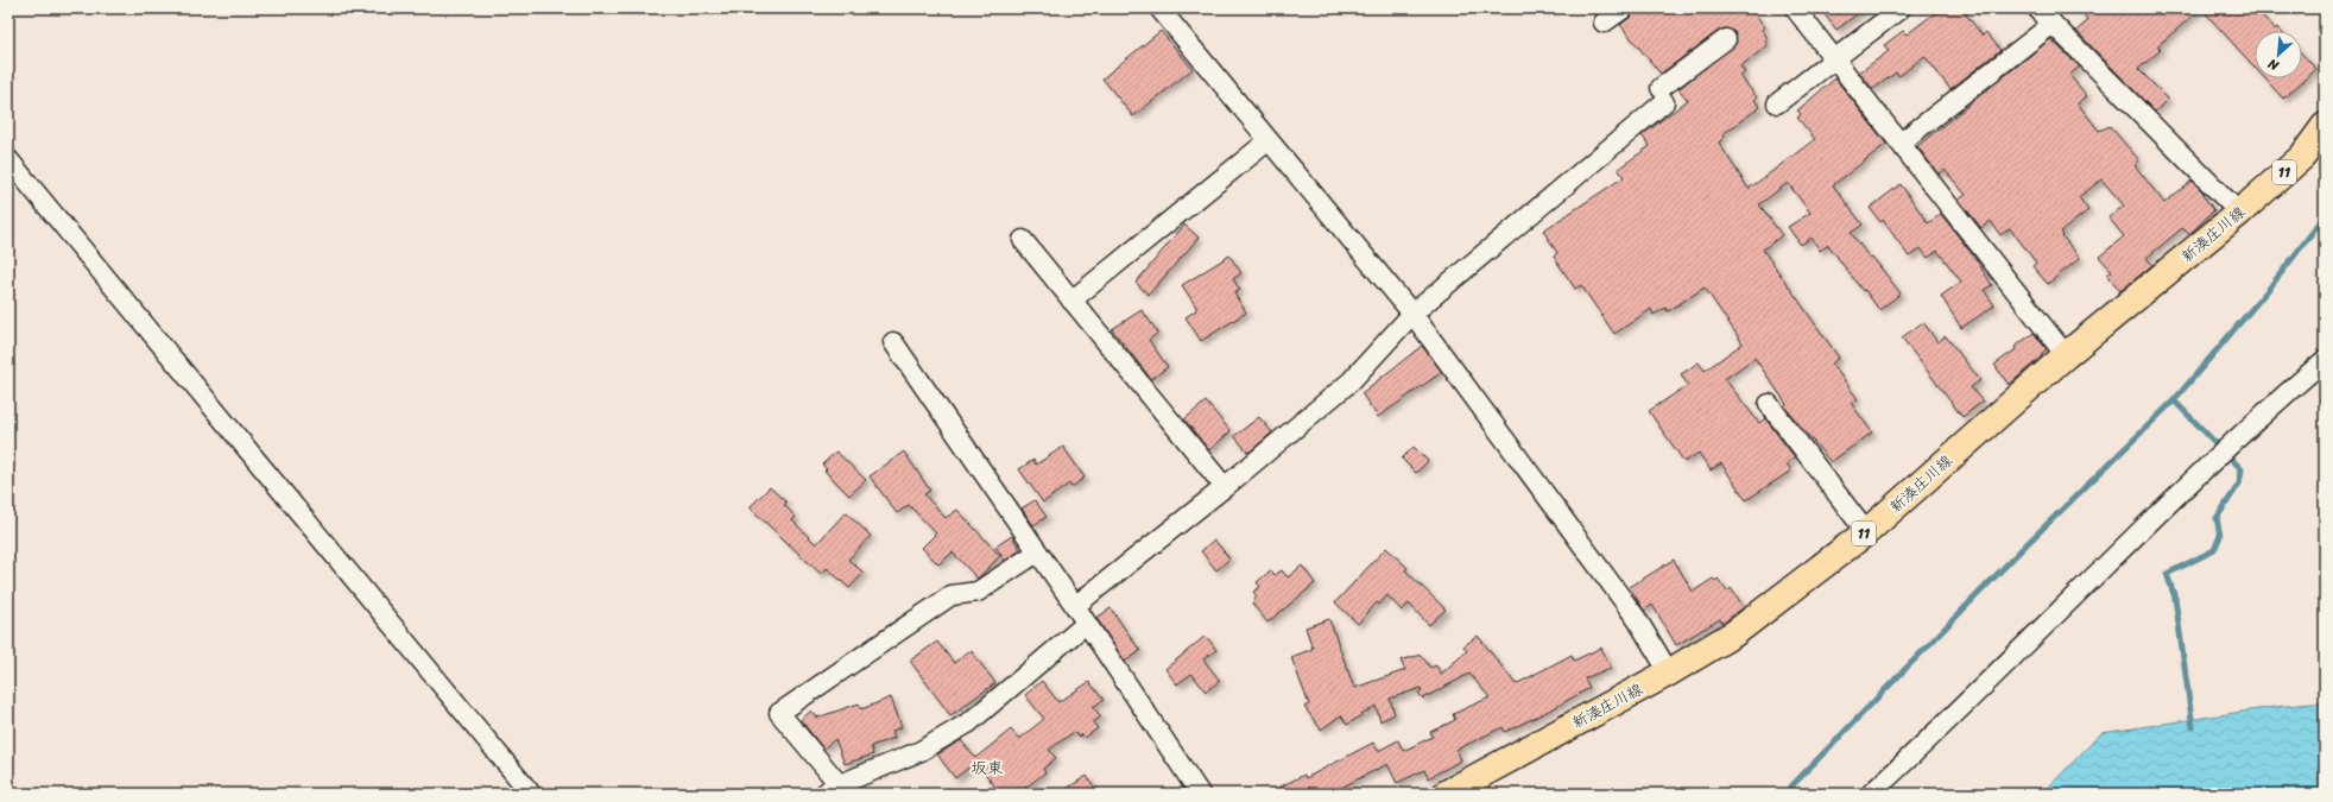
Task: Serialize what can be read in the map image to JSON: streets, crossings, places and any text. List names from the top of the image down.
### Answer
{
  "streets": {
    "main road": ["11", "新湊庄川線"]
  },
  "districts": ["坂東"],
  "north": "bottom left"
}
